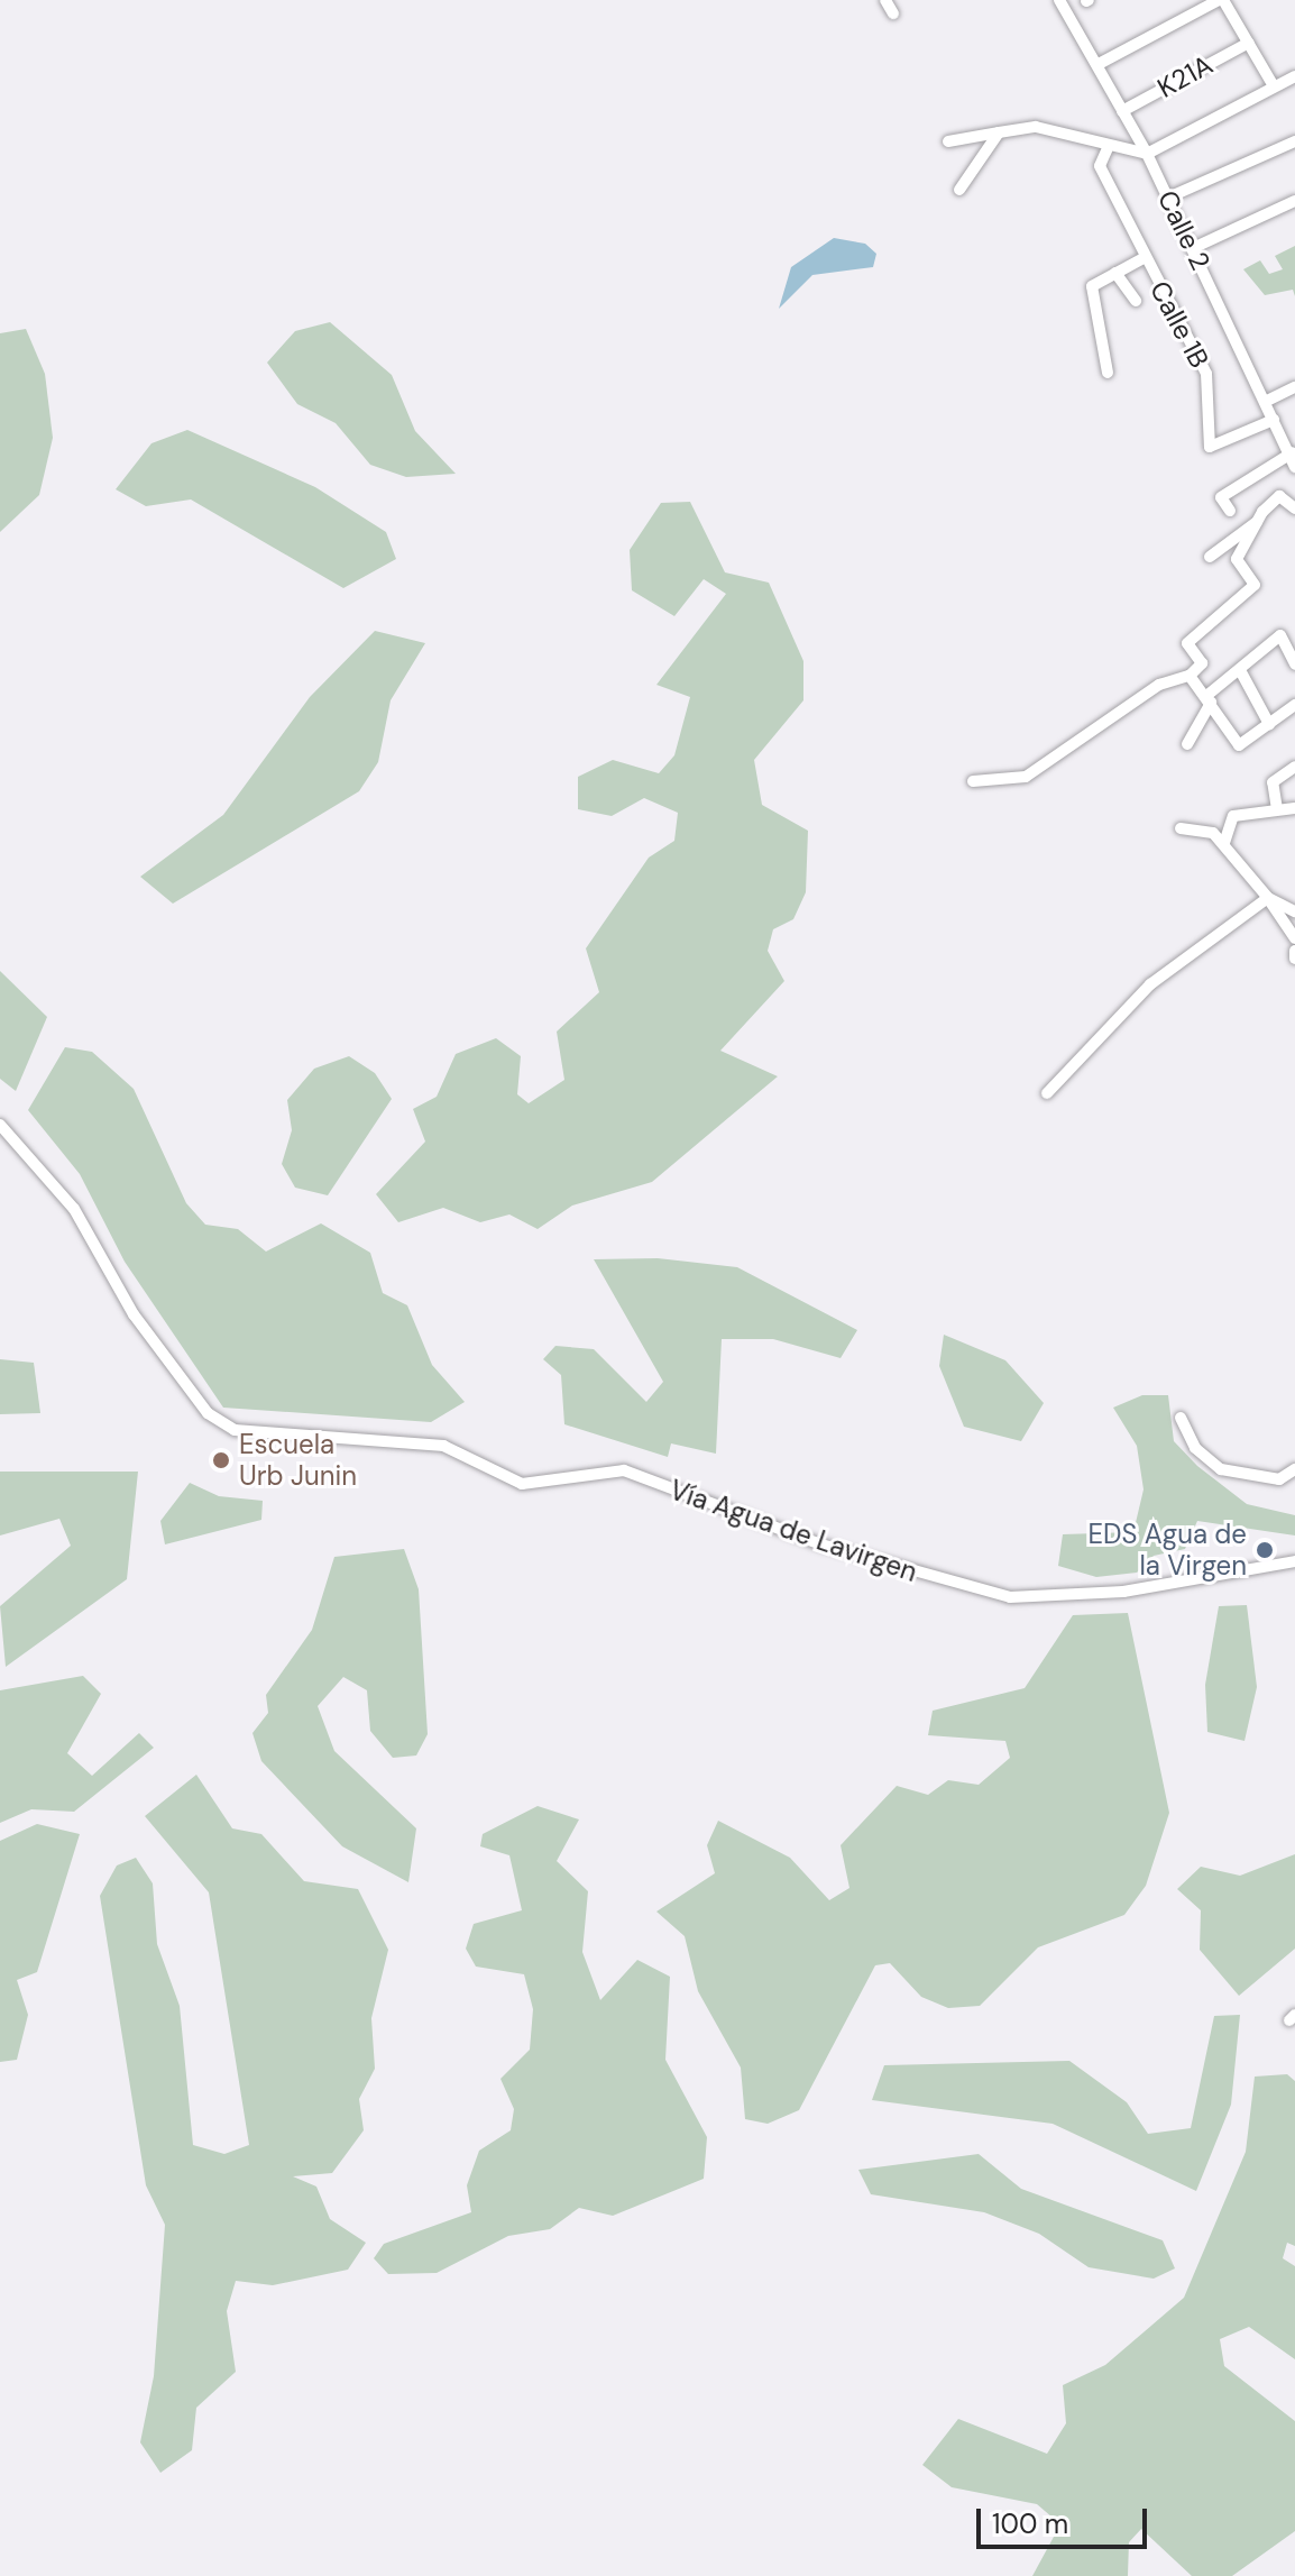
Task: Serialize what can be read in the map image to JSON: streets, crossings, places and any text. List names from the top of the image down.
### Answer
{
  "streets": {
    "street": [
      "K21A",
      "Calle 2",
      "Calle 1B",
      "Vía Agua de Lavirgen"
    ]
  },
  "crossings": [
    ["K21A", "Calle 2"],
    ["Calle 2", "Calle 1B"]
  ],
  "places": ["Escuela Urb Junin", "EDS Agua de la Virgen"],
  "scale_bar": "100 m"
}
